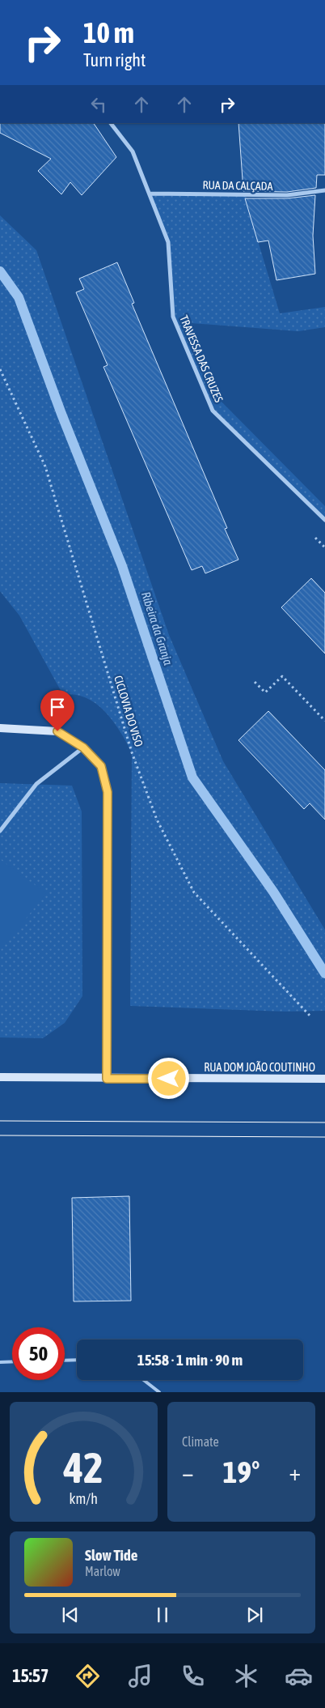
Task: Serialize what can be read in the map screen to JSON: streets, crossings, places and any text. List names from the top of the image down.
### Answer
{
  "streets": {
    "street": ["RUA DA CALÇADA", "TRAVESSA DAS CRUZES", "RUA DOM JOÃO COUTINHO"],
    "path": ["CICLOVIA DO VISO"]
  },
  "crossings": [
    ["RUA DA CALÇADA", "TRAVESSA DAS CRUZES"]
  ],
  "water": ["Ribeira da Granja"],
  "page": {
    "turn": ["10 m", "Turn right"],
    "limit": "50",
    "trip": "15:58 · 1 min · 90 m",
    "tile": "Climate",
    "heat": ["−", "19°", "+"],
    "song": ["Slow Tide", "Marlow"],
    "tabs": "15:57",
    "gauge": ["42", "km/h"]
  }
}
